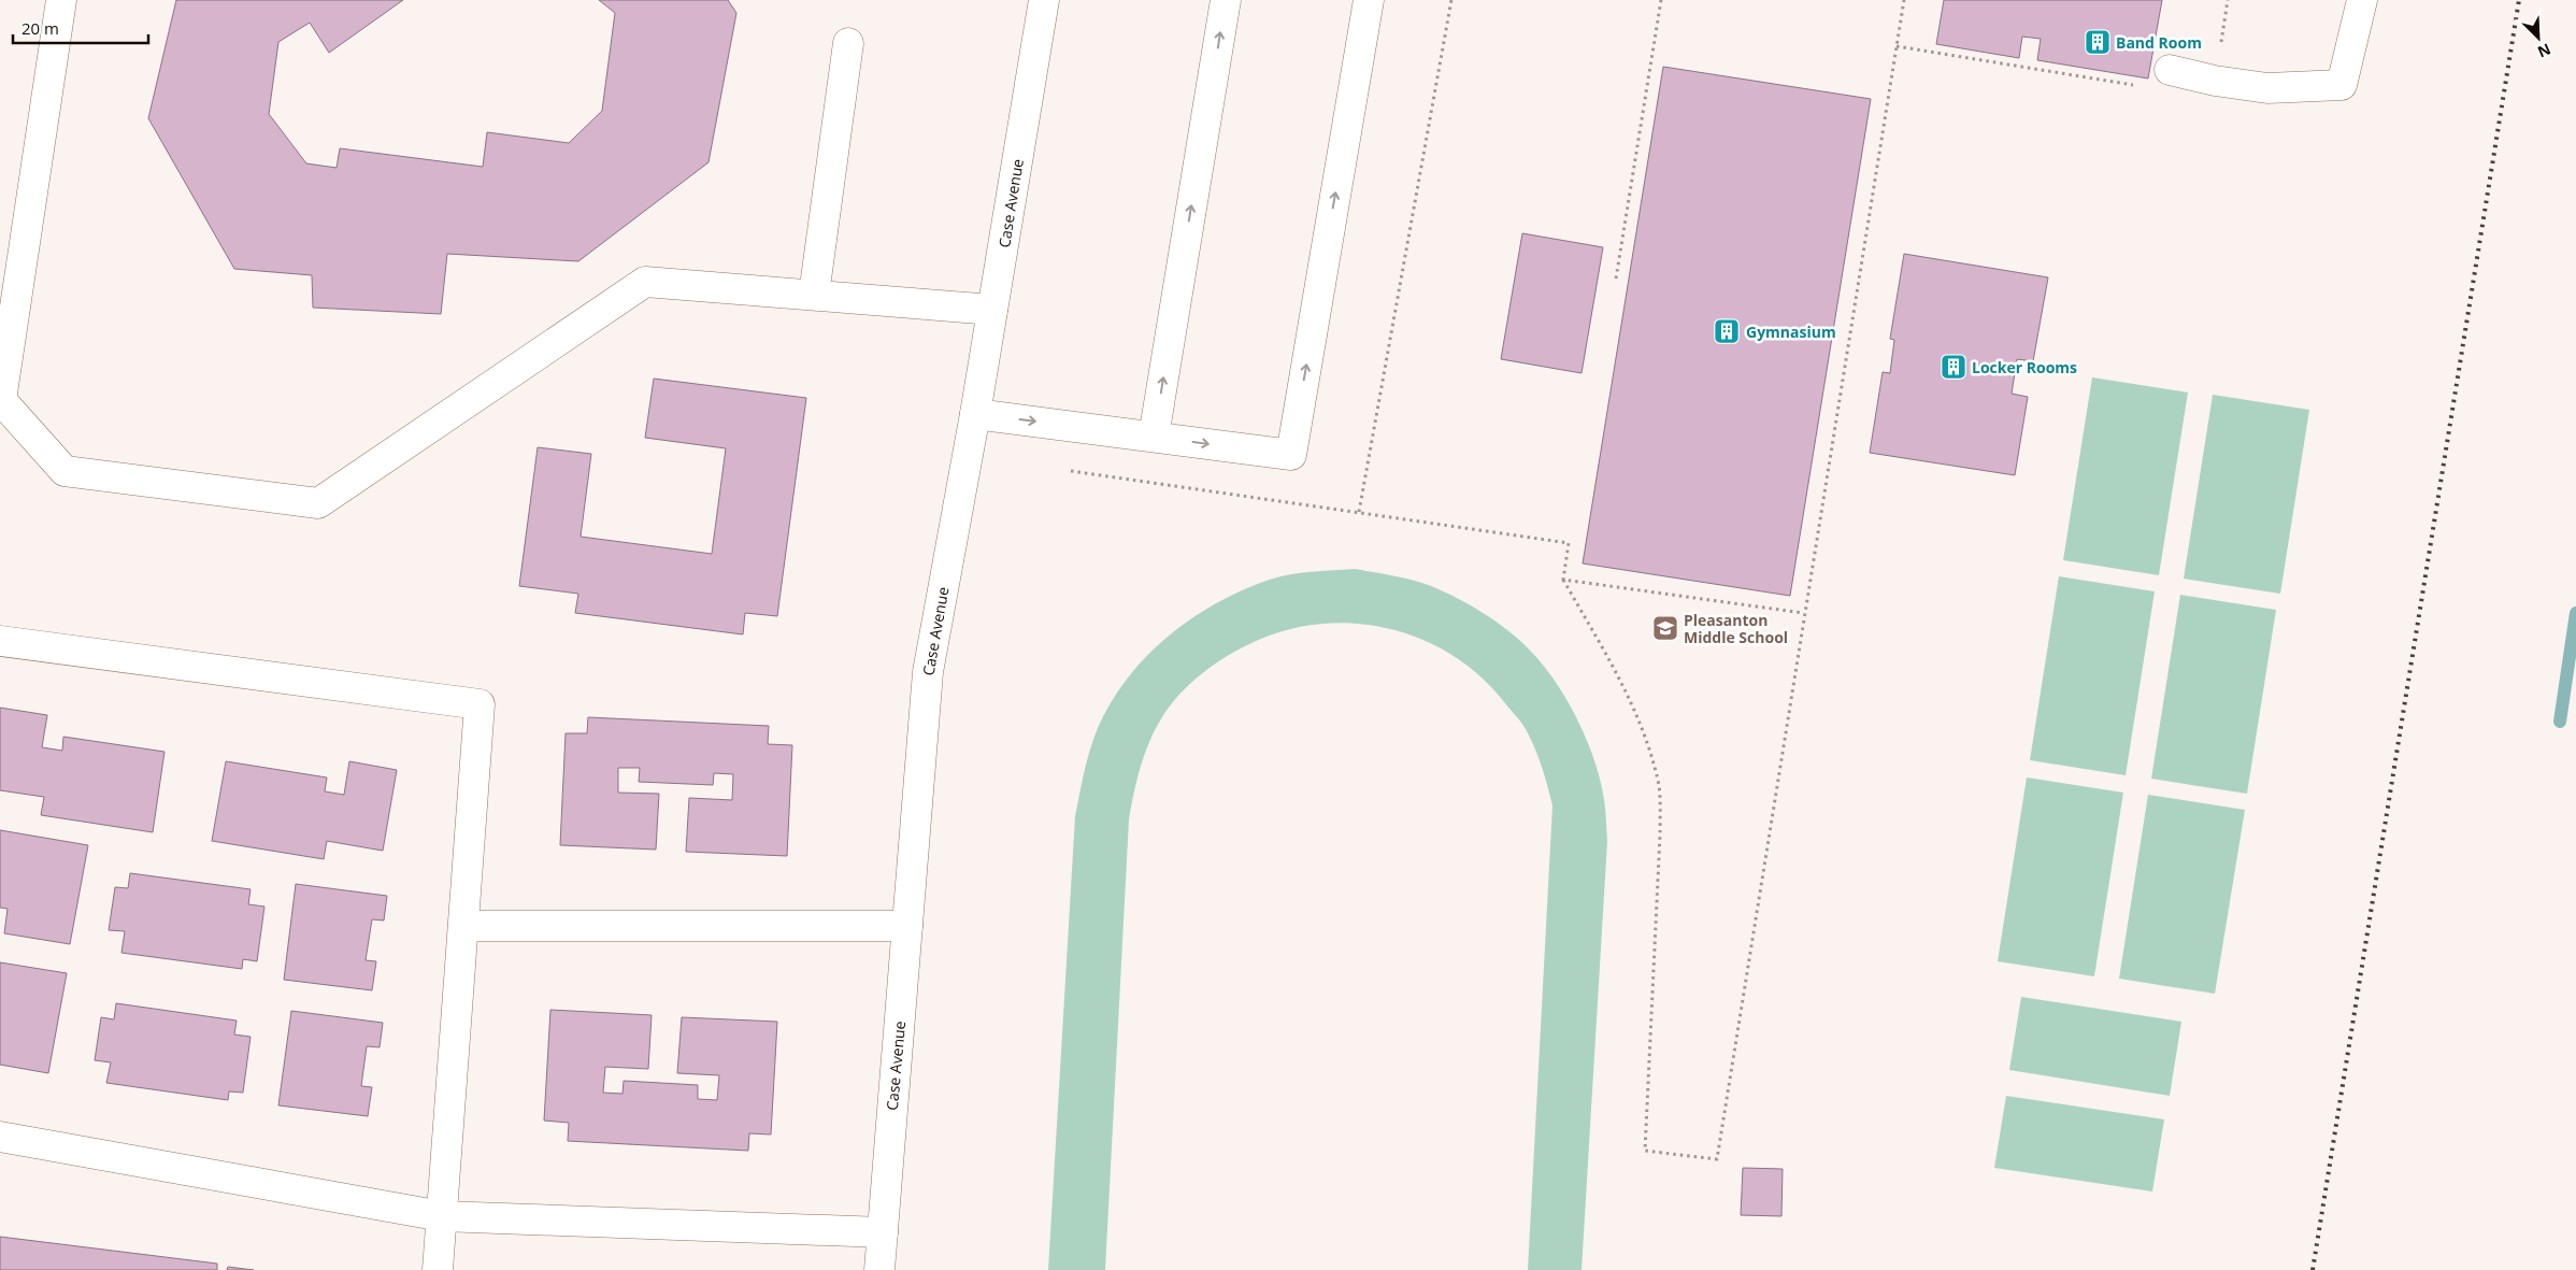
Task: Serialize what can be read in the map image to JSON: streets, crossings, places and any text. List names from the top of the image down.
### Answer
{
  "streets": {
    "street": ["Case Avenue"]
  },
  "places": {
    "building": ["Band Room", "Gymnasium", "Locker Rooms"],
    "school or university": ["Pleasanton Middle School"]
  },
  "scale_bar": "20 m",
  "north": "bottom right"
}
